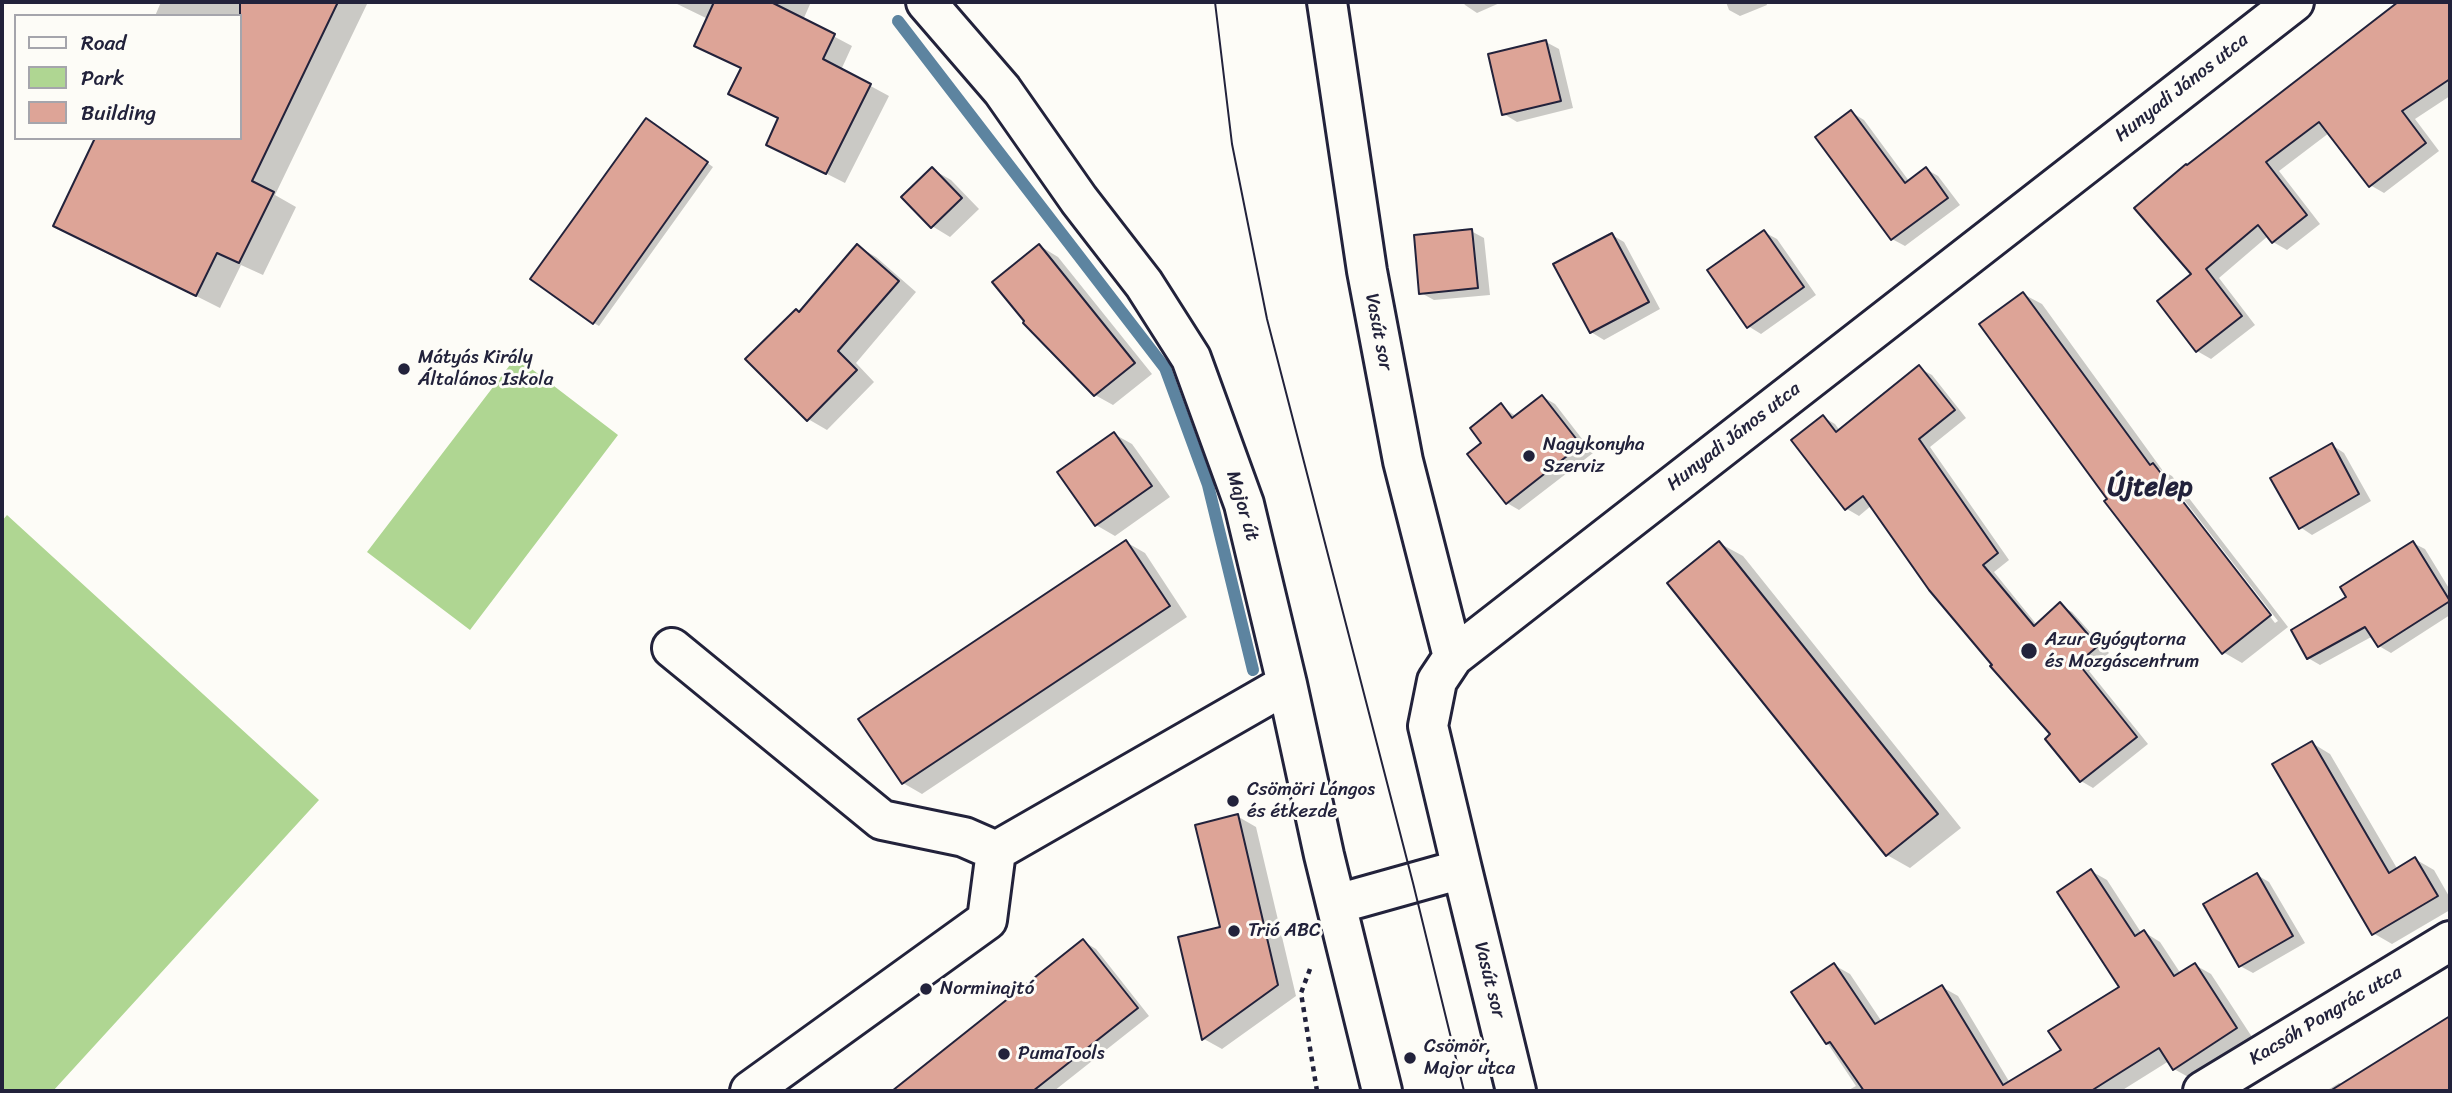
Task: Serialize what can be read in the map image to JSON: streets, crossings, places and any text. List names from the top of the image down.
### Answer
{
  "streets": {
    "street": [
      "Hunyadi János utca",
      "Vasút sor",
      "Major út",
      "Kacsóh Pongrác utca"
    ]
  },
  "crossings": [
    ["Hunyadi János utca", "Vasút sor"]
  ],
  "districts": ["Újtelep"],
  "places": [
    "Mátyás Király Általános Iskola",
    "Nagykonyha Szerviz",
    "Azur Gyógytorna és Mozgáscentrum",
    "Csömöri Lángos és étkezde",
    "Trió ABC",
    "Norminajtó",
    "PumaTools",
    "Csömör, Major utca"
  ],
  "legend": ["Road", "Park", "Building"]
}
